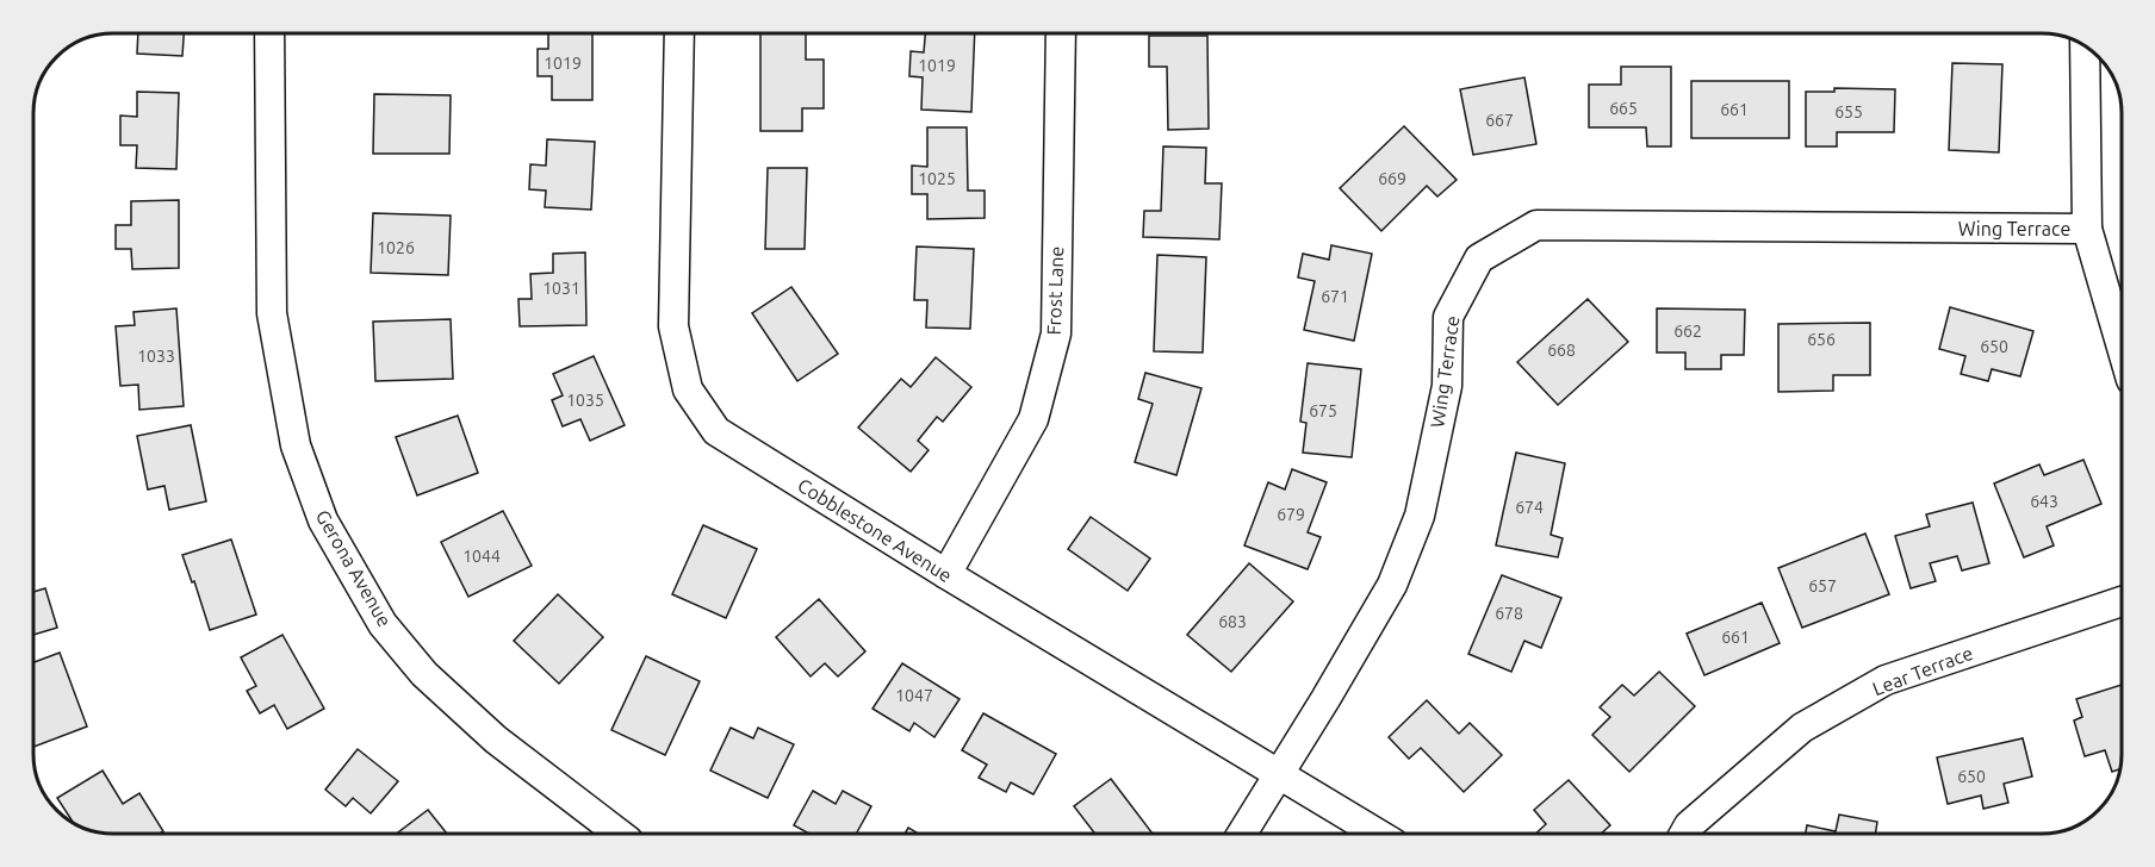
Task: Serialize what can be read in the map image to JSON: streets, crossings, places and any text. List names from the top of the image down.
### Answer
{
  "streets": {
    "street": [
      "Wing Terrace",
      "Frost Lane",
      "Cobblestone Avenue",
      "Gerona Avenue",
      "Lear Terrace"
    ]
  },
  "crossings": [
    ["Wing Terrace", "Cobblestone Avenue"],
    ["Frost Lane", "Cobblestone Avenue"]
  ],
  "house_numbers": [
    "1019",
    "1019",
    "665",
    "661",
    "655",
    "667",
    "1025",
    "669",
    "1026",
    "1031",
    "671",
    "662",
    "656",
    "650",
    "668",
    "1033",
    "1035",
    "675",
    "643",
    "674",
    "679",
    "1044",
    "657",
    "678",
    "683",
    "661",
    "1047",
    "650"
  ]
}
